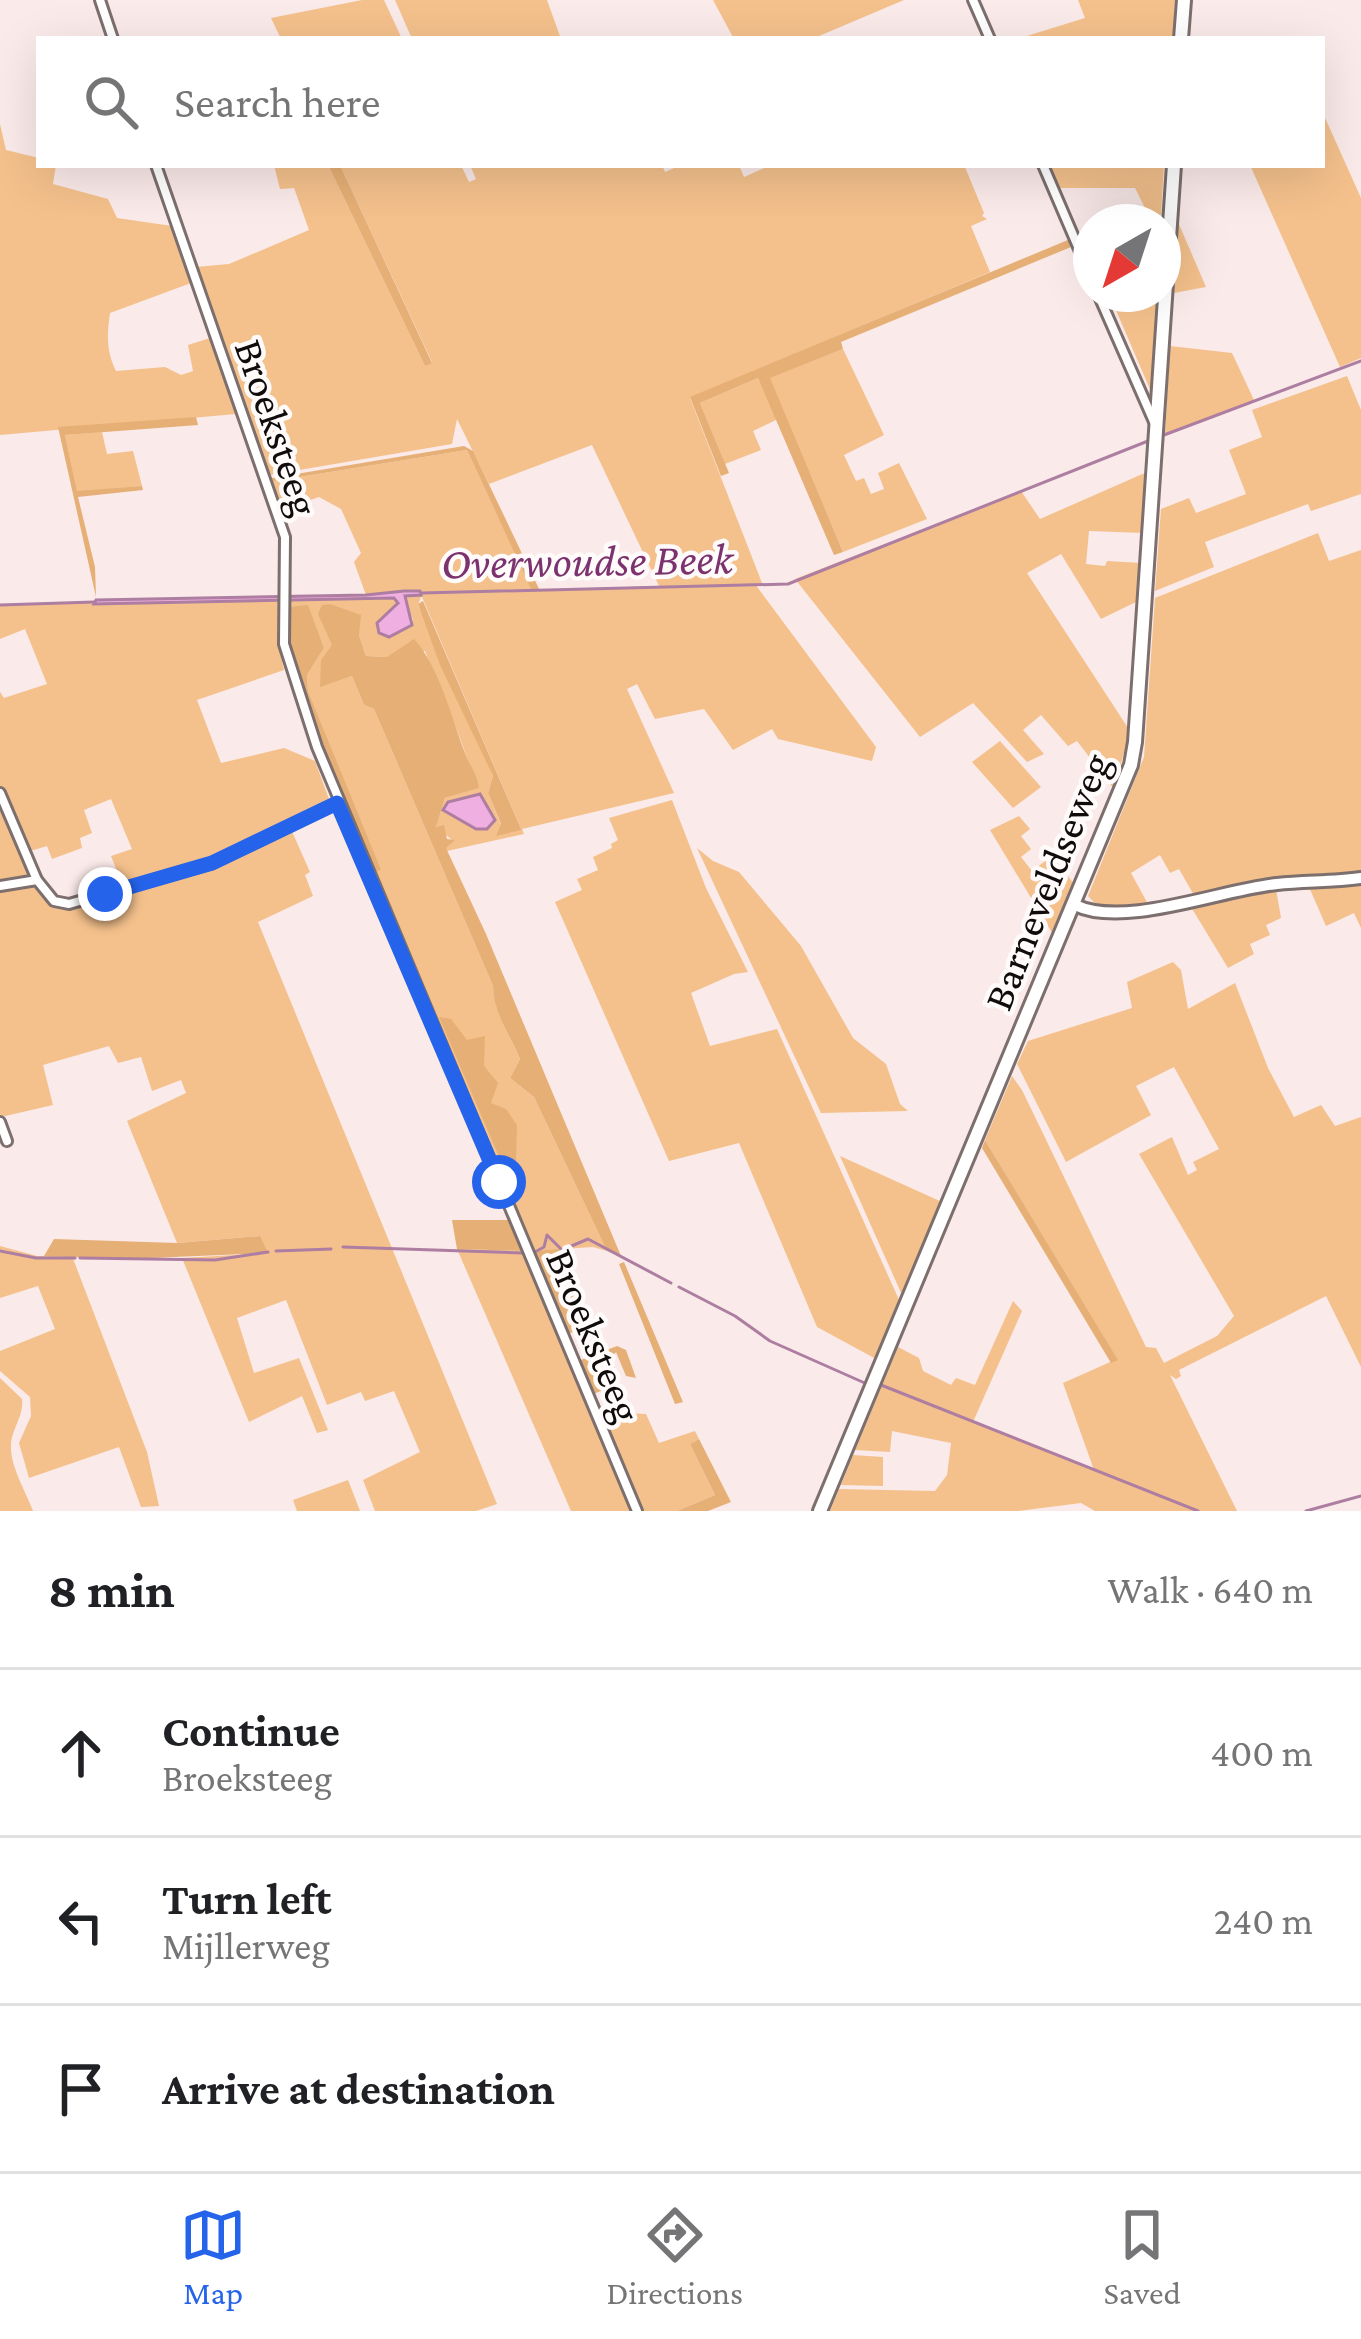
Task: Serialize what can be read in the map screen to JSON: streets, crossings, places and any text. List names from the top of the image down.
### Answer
{
  "streets": {
    "main road": ["Barneveldseweg"],
    "street": ["Broeksteeg"]
  },
  "water": ["Overwoudse Beek"],
  "north": "bottom left",
  "page": {
    "search": "Search here",
    "heading": ["8 min", "Walk · 640 m"],
    "list": [
      ["Continue", "Broeksteeg", "400 m"],
      ["Turn left", "Mijllerweg", "240 m"],
      "Arrive at destination"
    ],
    "nav": ["Map", "Directions", "Saved"]
  }
}
